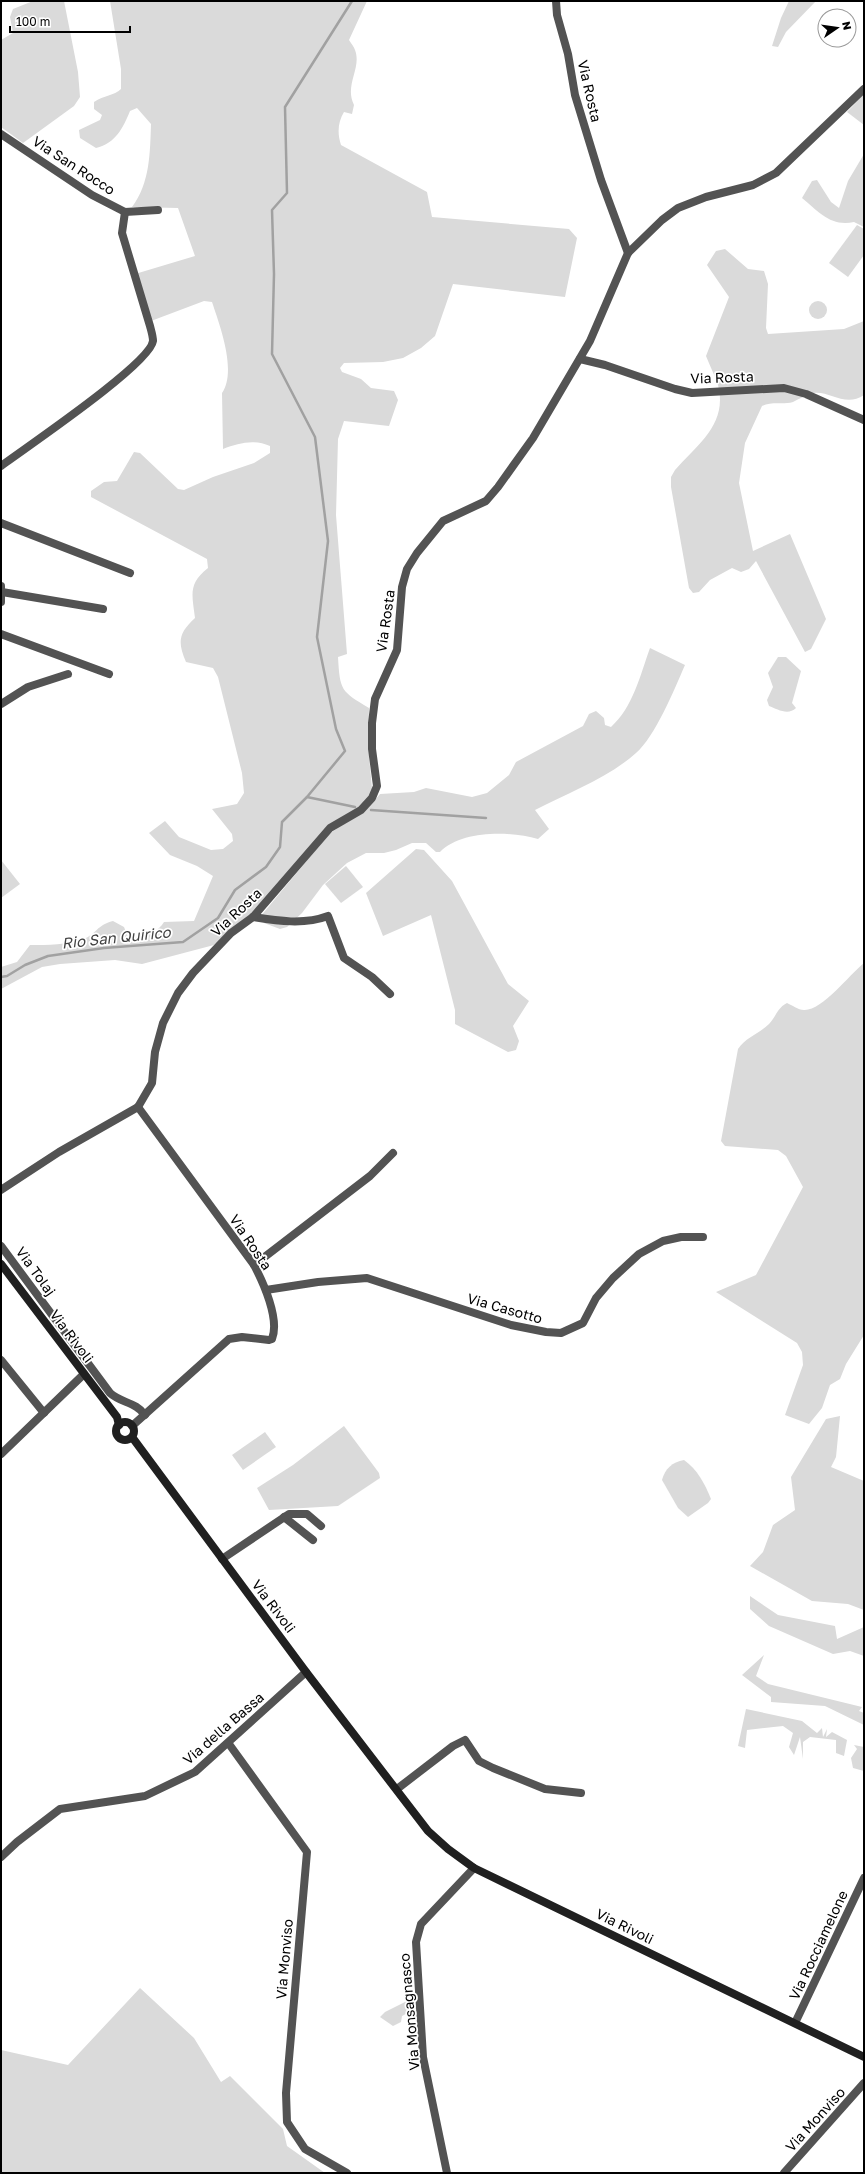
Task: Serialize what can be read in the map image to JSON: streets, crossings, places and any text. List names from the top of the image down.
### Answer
{
  "streets": {
    "street": [
      "Via Rosta",
      "Via San Rocco",
      "Via Tolaj",
      "Via Casotto",
      "Via Rivoli",
      "Via della Bassa",
      "Via Rocciamelone",
      "Via Monviso",
      "Via Monsagnasco"
    ]
  },
  "crossings": [
    ["Via Rosta", "Via Tolaj"],
    ["Via Rosta", "Via Casotto"],
    ["Via Rosta", "Via Rivoli"],
    ["Via Rivoli", "Via della Bassa"],
    ["Via Rivoli", "Via Rocciamelone"],
    ["Via Rivoli", "Via Monsagnasco"],
    ["Via della Bassa", "Via Monviso"]
  ],
  "water": ["Rio San Quirico"],
  "scale_bar": "100 m",
  "north": "right"
}
